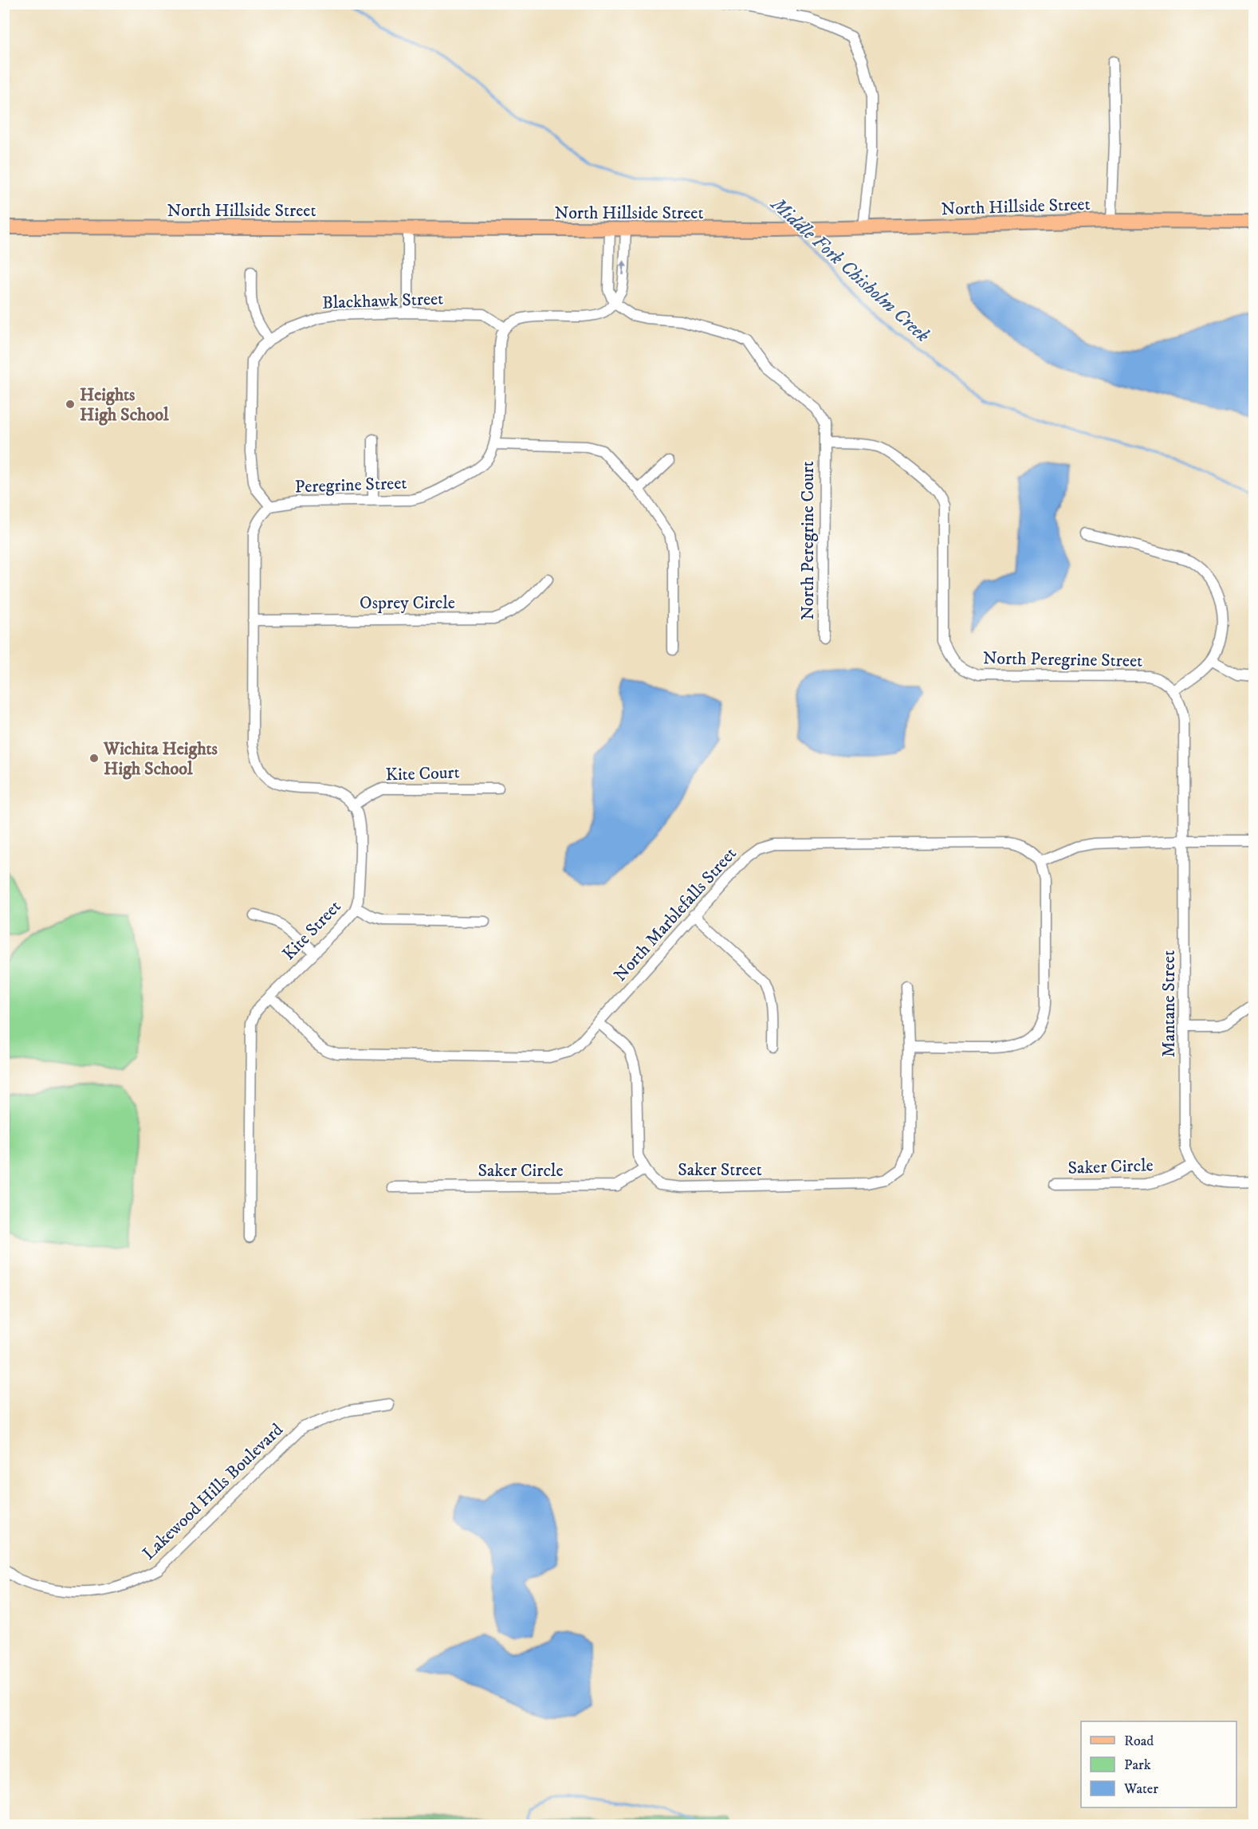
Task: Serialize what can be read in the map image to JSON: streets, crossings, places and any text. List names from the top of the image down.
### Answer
{
  "streets": {
    "main road": ["North Hillside Street"],
    "street": [
      "Blackhawk Street",
      "Peregrine Street",
      "North Peregrine Court",
      "Osprey Circle",
      "North Peregrine Street",
      "Kite Court",
      "North Marblefalls Street",
      "Kite Street",
      "Mantane Street",
      "Saker Circle",
      "Saker Street",
      "Lakewood Hills Boulevard"
    ]
  },
  "crossings": [
    ["Blackhawk Street", "Peregrine Street"],
    ["North Peregrine Court", "North Peregrine Street"],
    ["North Peregrine Street", "Mantane Street"],
    ["Kite Court", "Kite Street"],
    ["North Marblefalls Street", "Kite Street"],
    ["Mantane Street", "Saker Circle"],
    ["Saker Circle", "Saker Street"]
  ],
  "water": ["Middle Fork Chisholm Creek"],
  "places": ["Heights High School", "Wichita Heights High School"],
  "legend": ["Road", "Park", "Water"]
}
